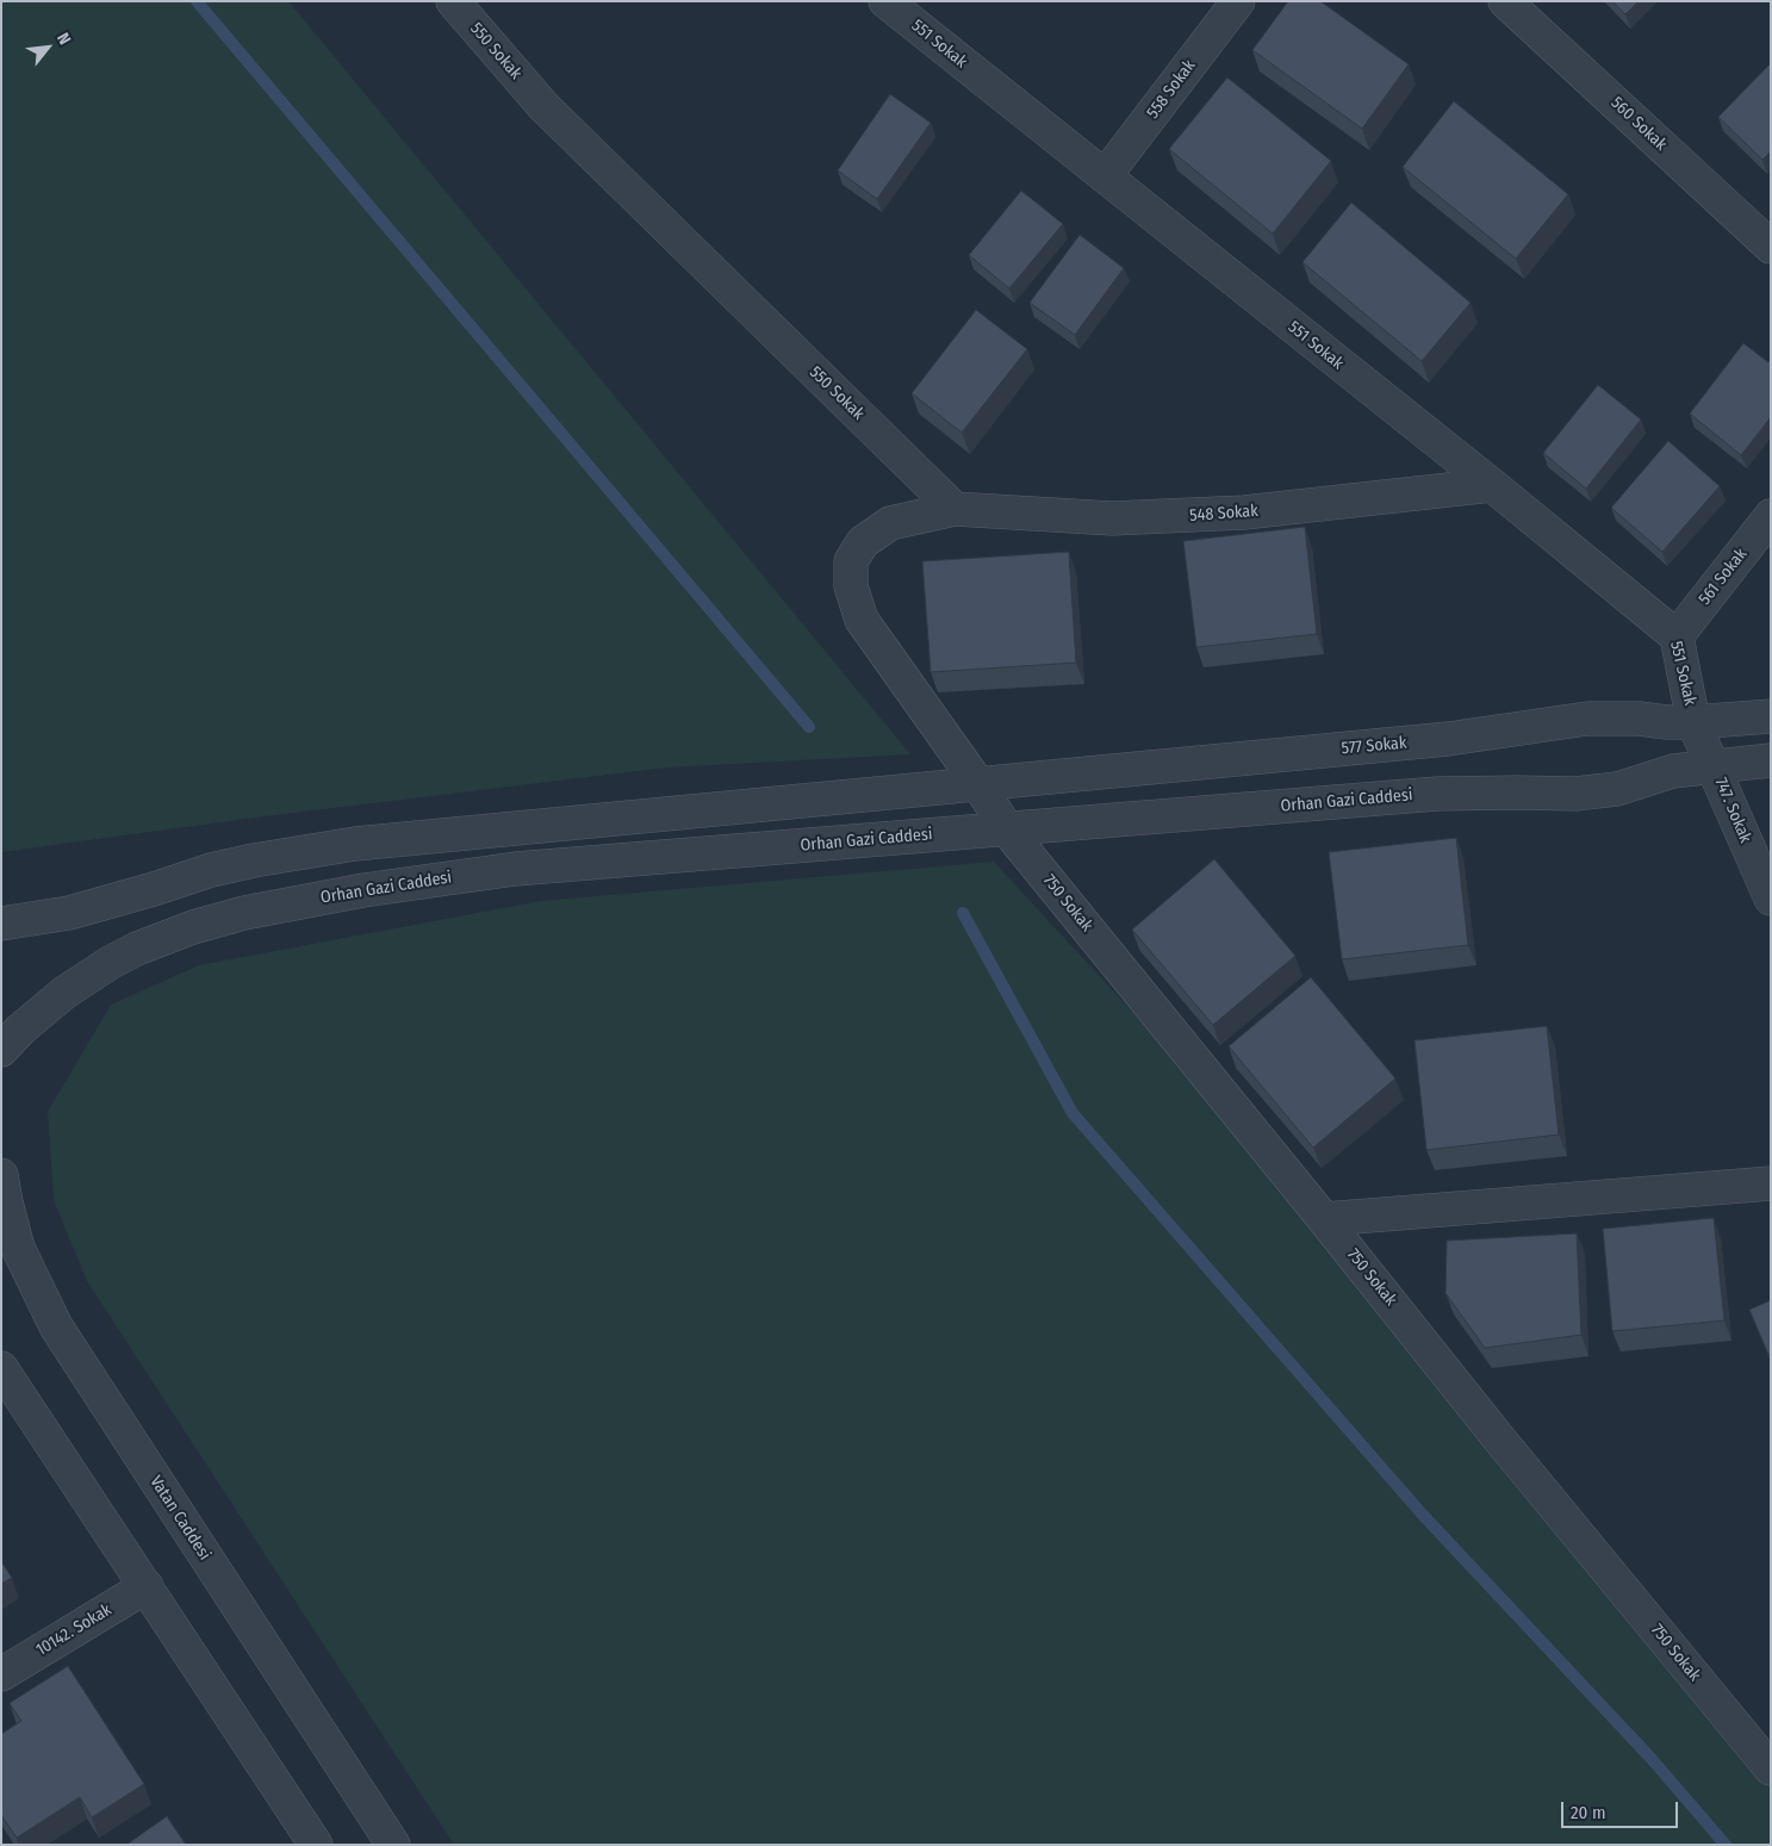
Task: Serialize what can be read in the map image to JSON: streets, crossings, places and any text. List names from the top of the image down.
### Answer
{
  "streets": {
    "street": [
      "551 Sokak",
      "550 Sokak",
      "558 Sokak",
      "560 Sokak",
      "548 Sokak",
      "561 Sokak",
      "577 Sokak",
      "Orhan Gazi Caddesi",
      "747. Sokak",
      "750 Sokak",
      "Vatan Caddesi",
      "10142. Sokak"
    ]
  },
  "crossings": [
    ["551 Sokak", "558 Sokak"],
    ["551 Sokak", "548 Sokak"],
    ["551 Sokak", "561 Sokak"],
    ["551 Sokak", "577 Sokak"],
    ["551 Sokak", "747. Sokak"],
    ["550 Sokak", "548 Sokak"],
    ["577 Sokak", "747. Sokak"],
    ["577 Sokak", "750 Sokak"],
    ["Orhan Gazi Caddesi", "747. Sokak"],
    ["Orhan Gazi Caddesi", "750 Sokak"]
  ],
  "scale_bar": "20 m",
  "north": "top right"
}
